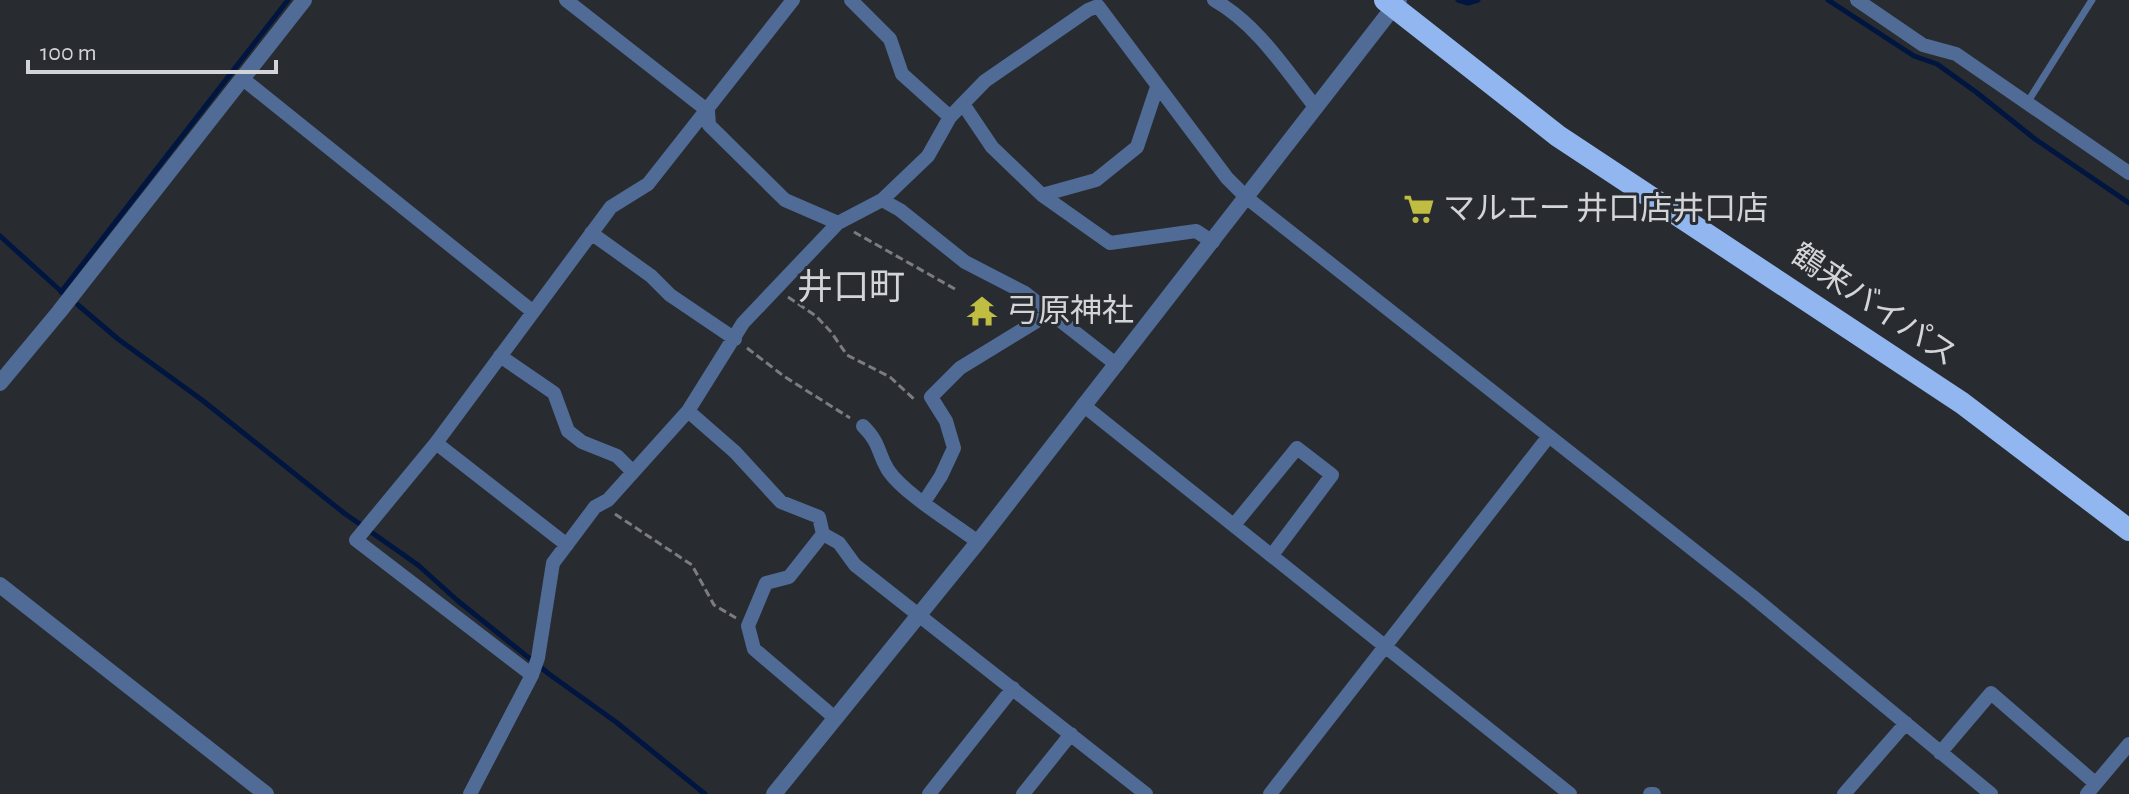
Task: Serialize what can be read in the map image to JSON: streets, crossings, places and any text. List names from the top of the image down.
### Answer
{
  "streets": {
    "highway": ["鶴来バイパス"]
  },
  "districts": ["井口町"],
  "places": {
    "supermarket": ["マルエー 井口店井口店"],
    "temple": ["弓原神社"]
  },
  "scale_bar": "100 m"
}
